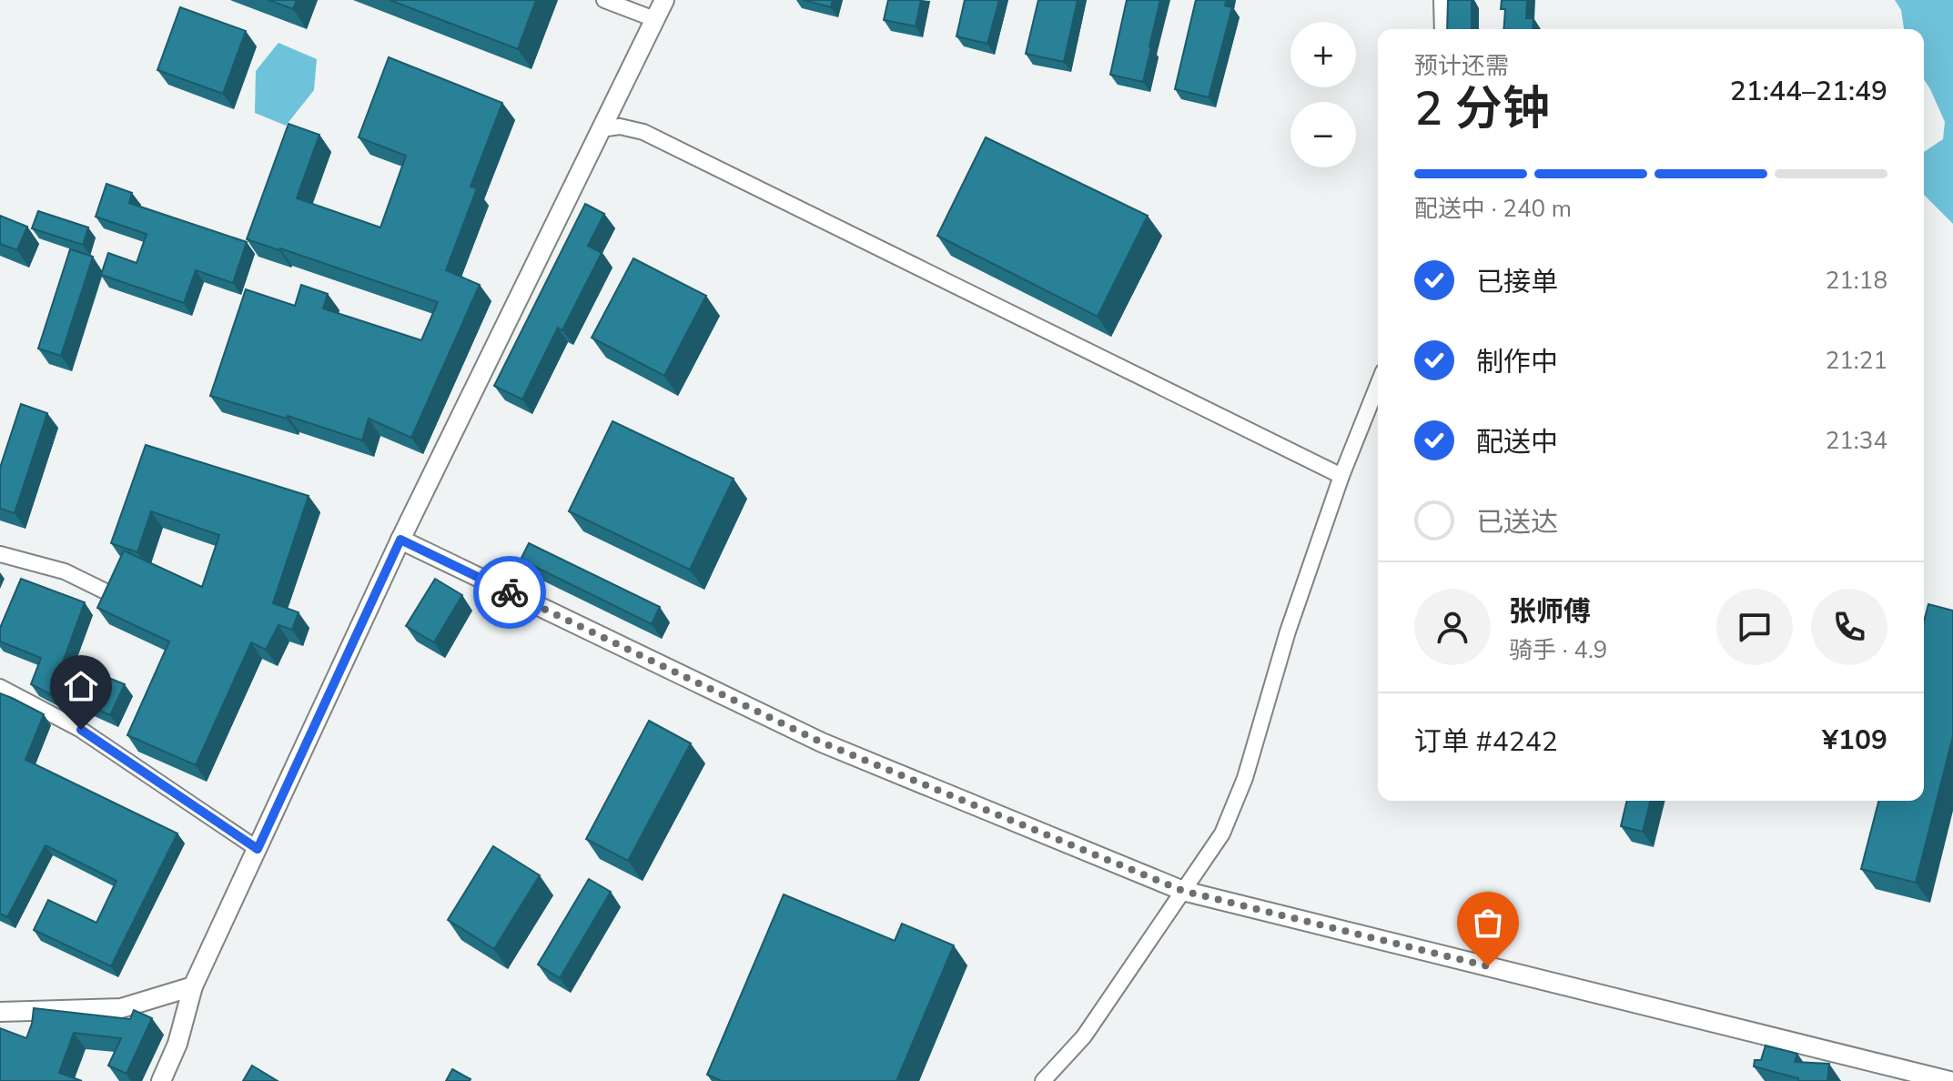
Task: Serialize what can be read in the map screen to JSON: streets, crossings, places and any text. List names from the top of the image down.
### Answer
{
  "page": {
    "map_buttons": ["+", "−"],
    "heading": ["2 分钟", "预计还需", "21:44–21:49"],
    "panel": [
      "张师傅",
      "骑手 · 4.9",
      "订单 #4242",
      "¥109"
    ],
    "bar": "配送中 · 240 m",
    "list": [
      ["已接单", "21:18"],
      ["制作中", "21:21"],
      ["配送中", "21:34"],
      "已送达"
    ]
  }
}
